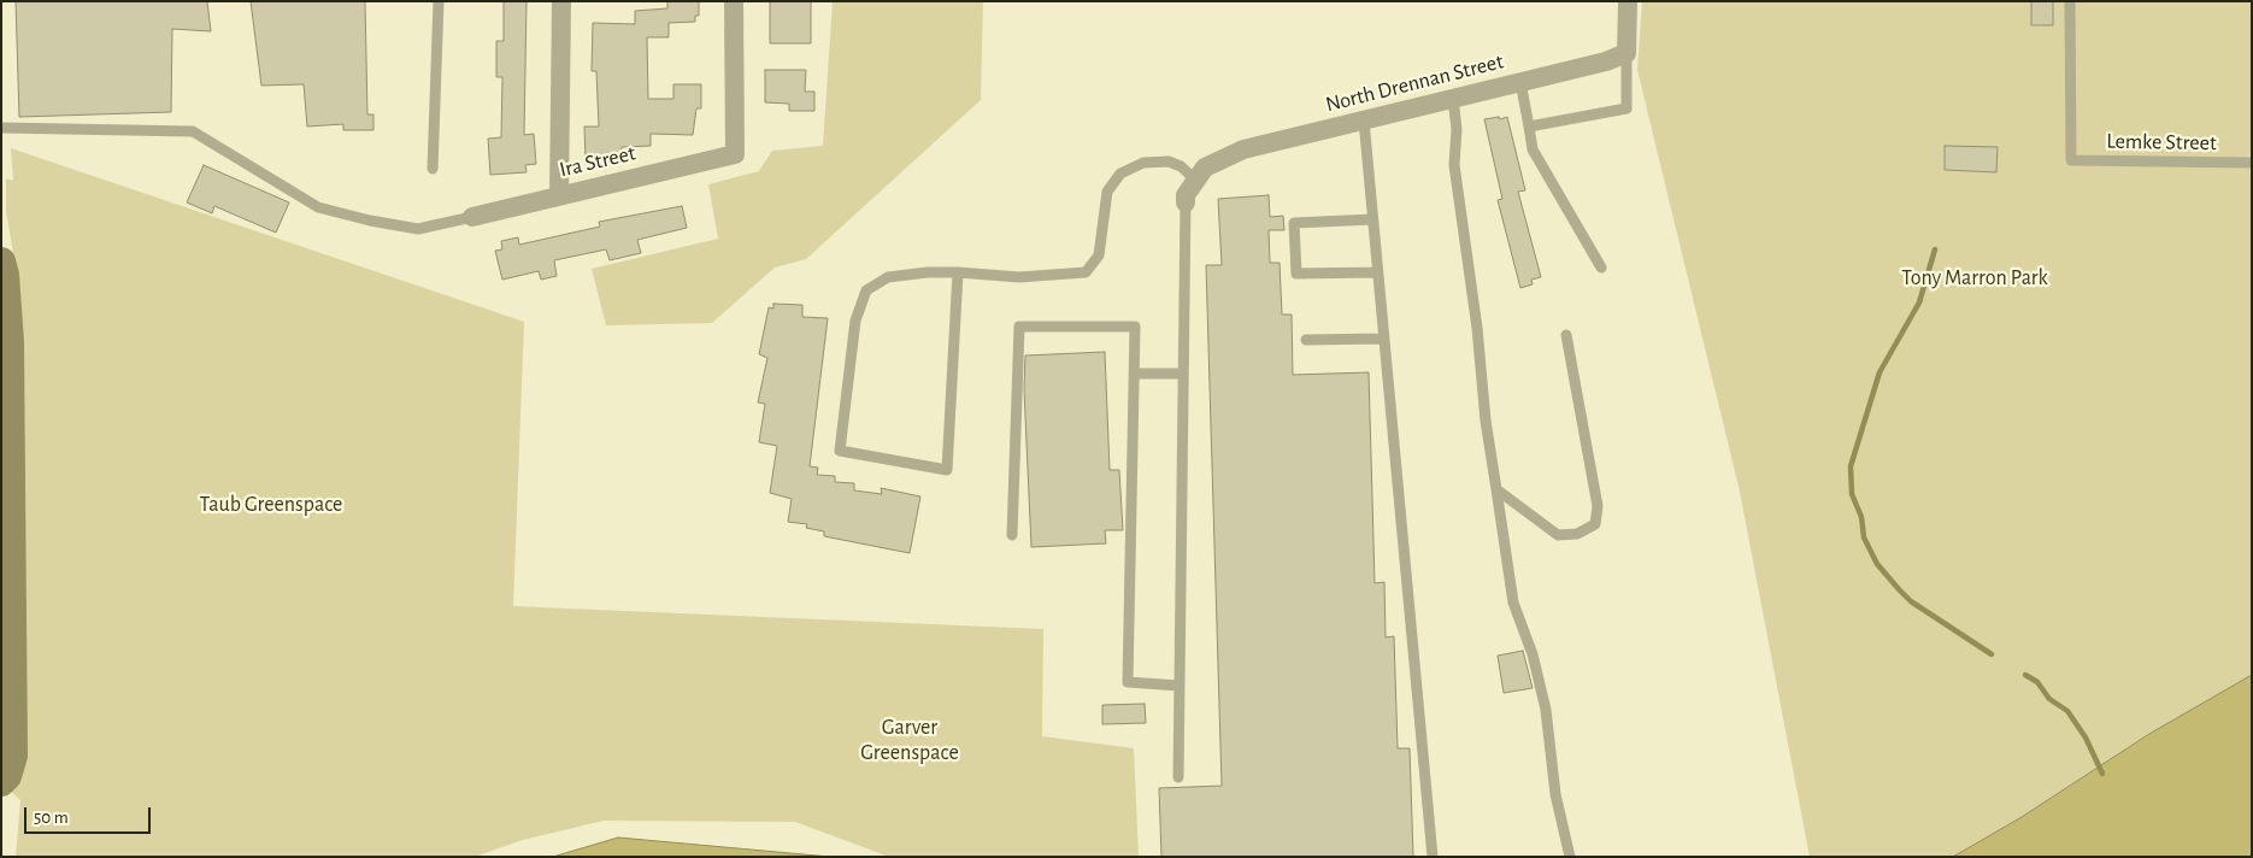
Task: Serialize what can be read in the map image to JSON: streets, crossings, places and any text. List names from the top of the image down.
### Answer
{
  "streets": {
    "street": ["North Drennan Street", "Ira Street"],
    "lane": ["Lemke Street"]
  },
  "parks": ["Tony Marron Park", "Taub Greenspace", "Garver Greenspace"],
  "scale_bar": "50 m"
}
